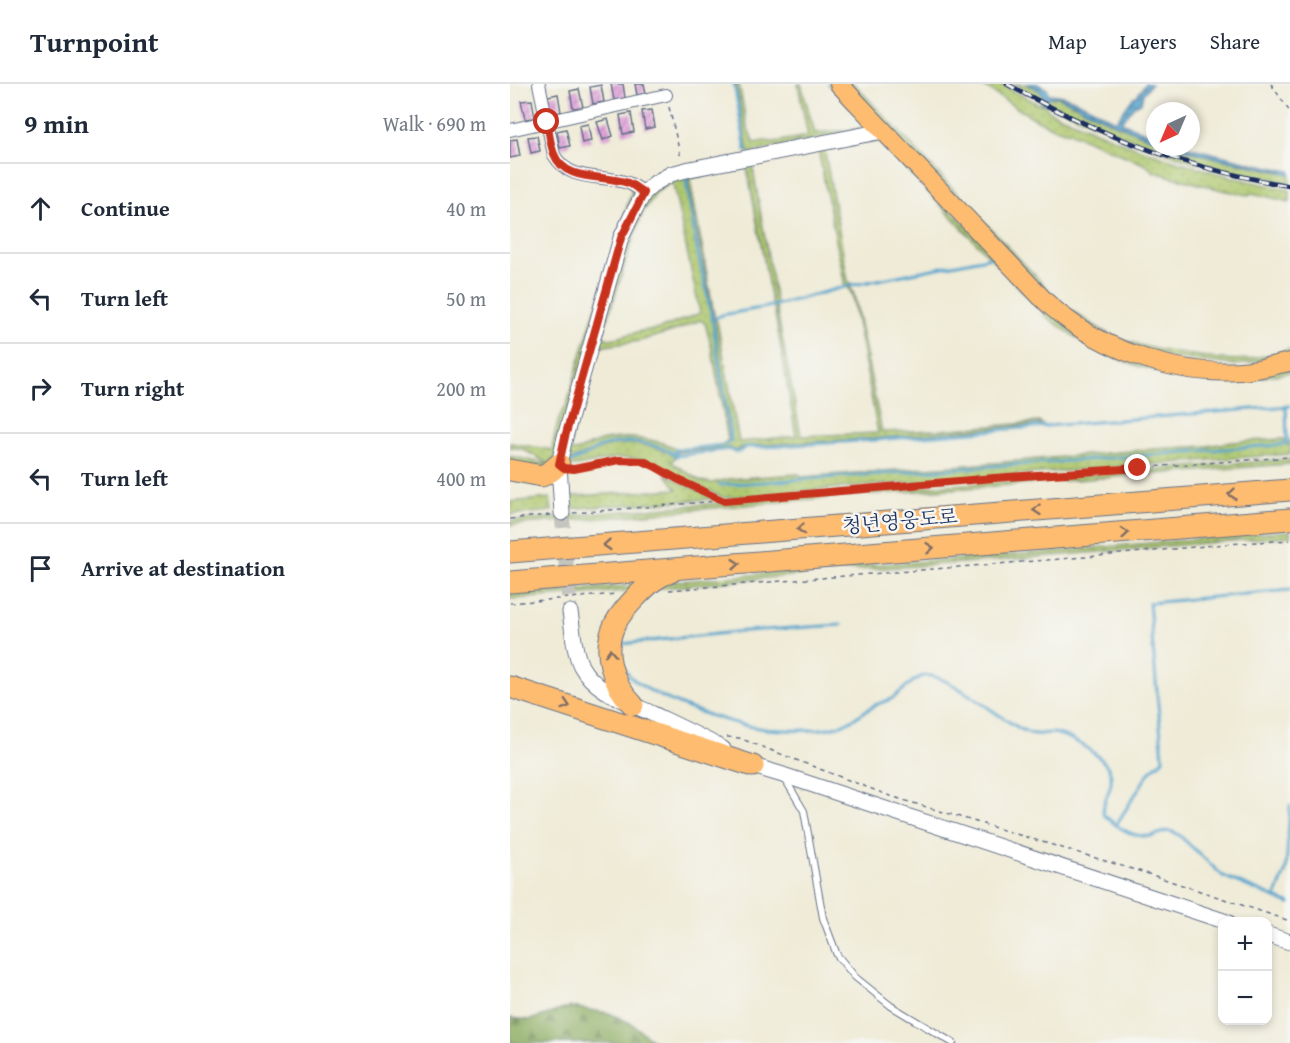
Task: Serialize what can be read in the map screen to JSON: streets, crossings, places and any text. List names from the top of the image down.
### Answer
{
  "streets": {
    "highway": ["청년영웅도로"]
  },
  "north": "bottom left",
  "page": {
    "header": "Turnpoint",
    "nav": ["Map", "Layers", "Share"],
    "heading": ["9 min", "Walk · 690 m"],
    "list": [
      ["Continue", "40 m"],
      ["Turn left", "50 m"],
      ["Turn right", "200 m"],
      ["Turn left", "400 m"],
      "Arrive at destination"
    ],
    "map_buttons": ["+", "−"]
  }
}
